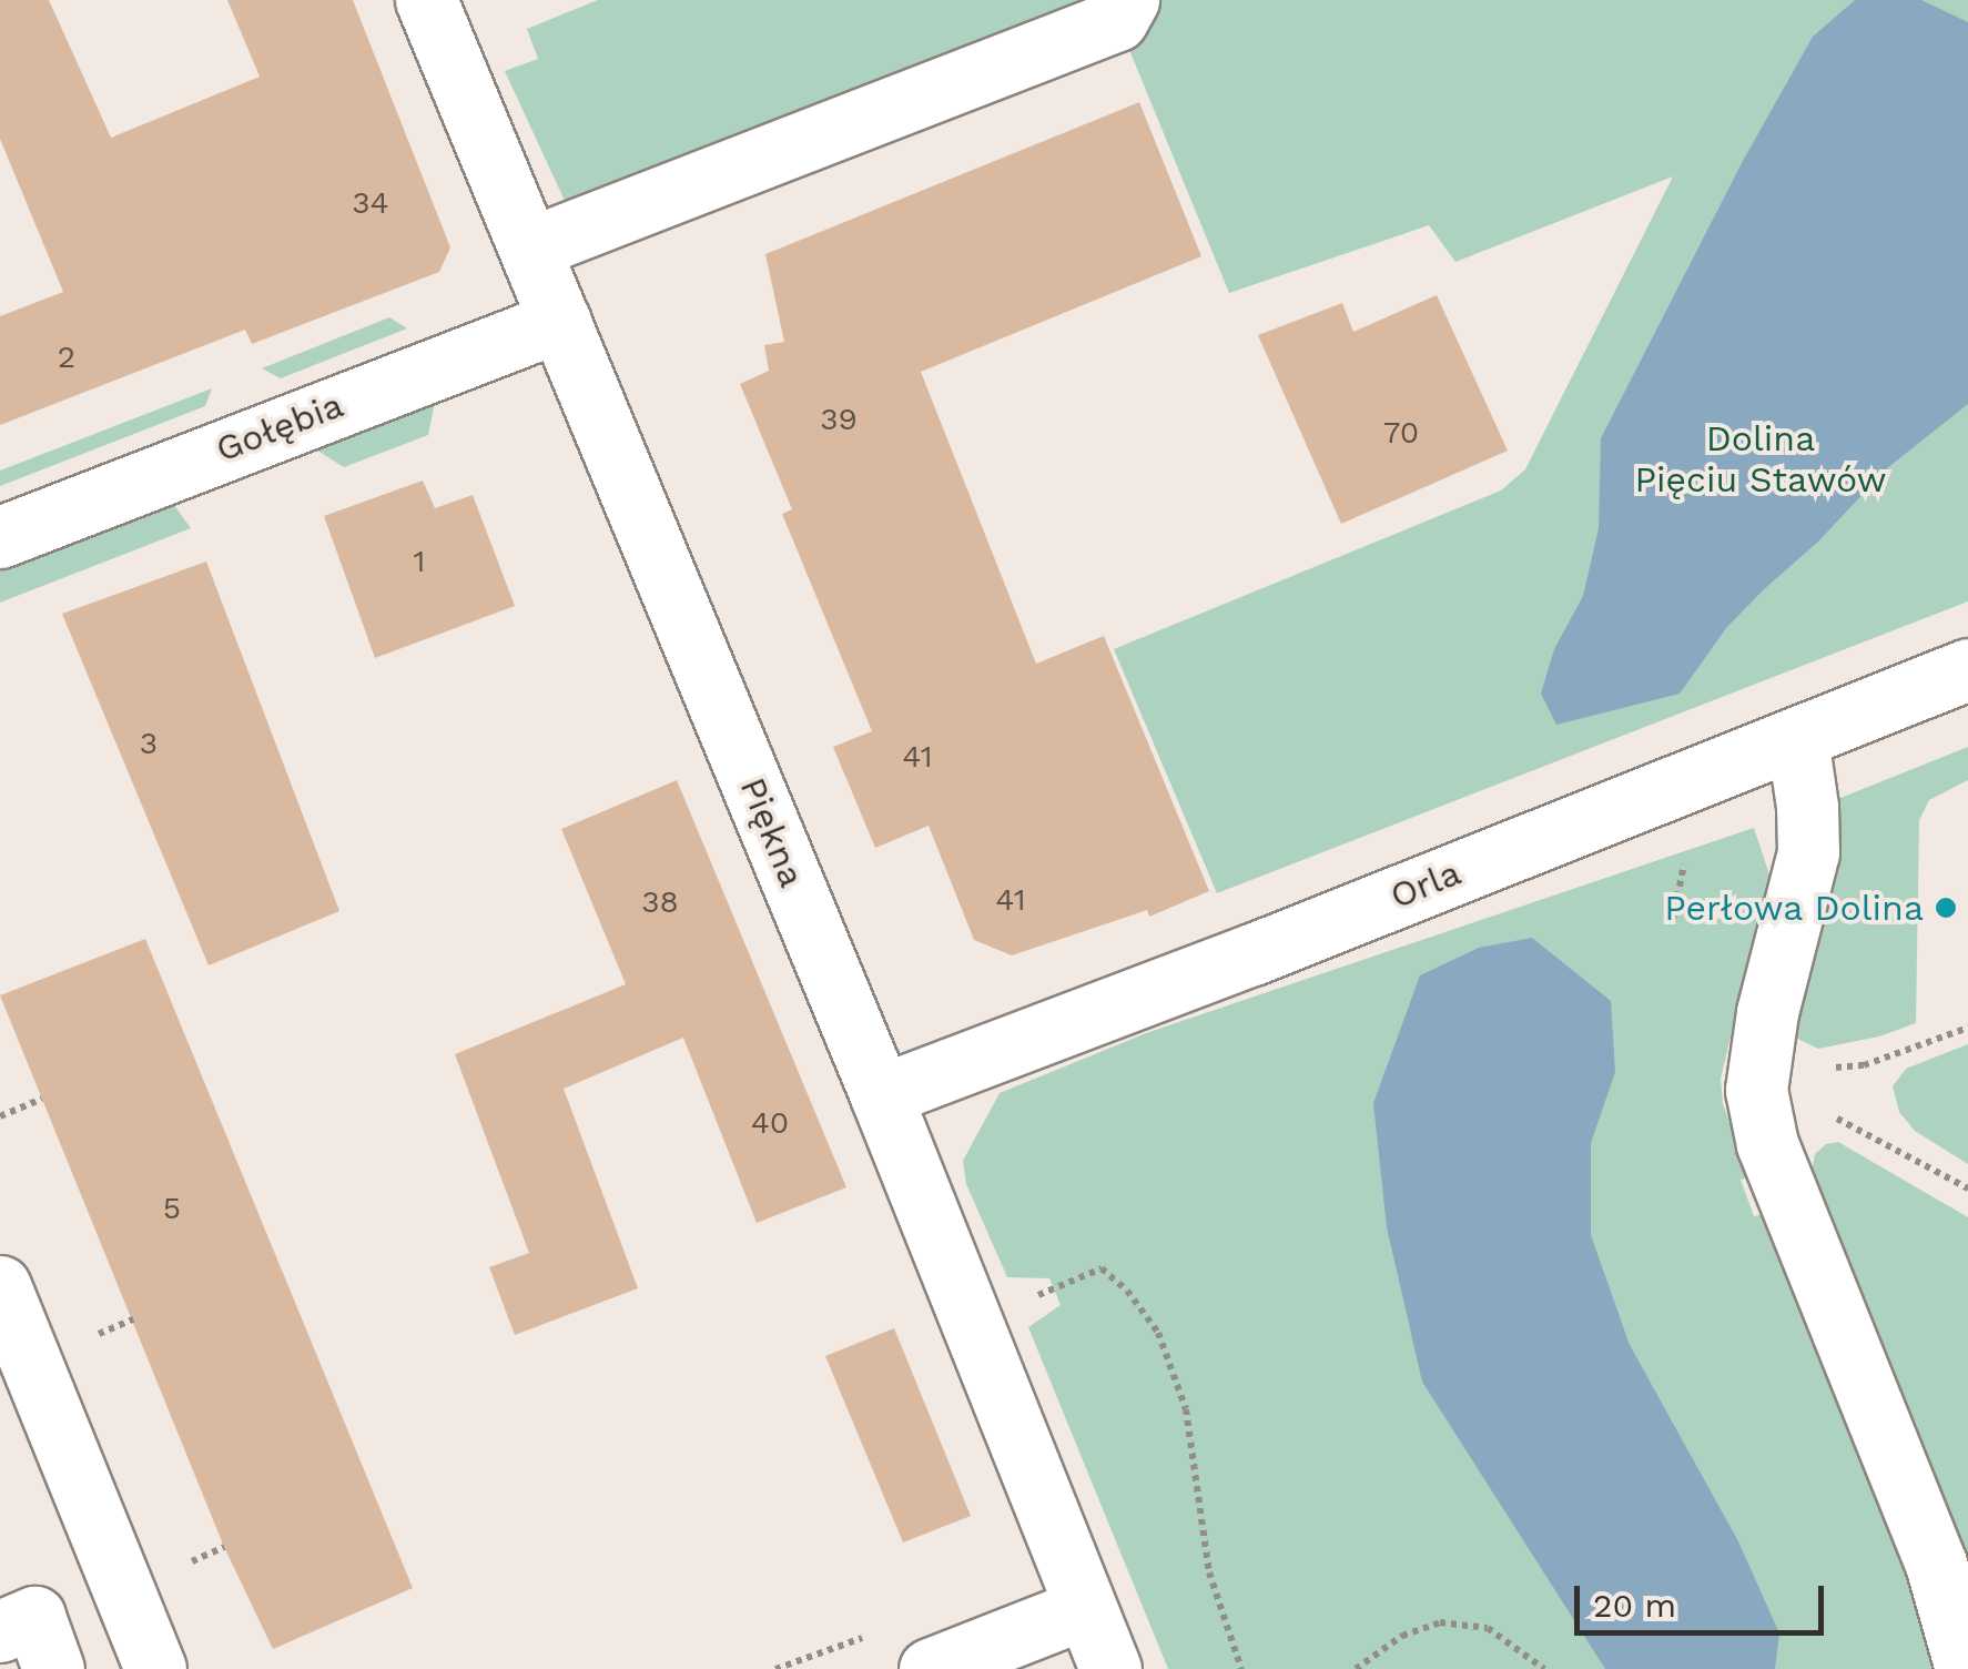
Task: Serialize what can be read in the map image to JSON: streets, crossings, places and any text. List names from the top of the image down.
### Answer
{
  "streets": {
    "street": ["Gołębia", "Piękna", "Orla"]
  },
  "crossings": [
    ["Gołębia", "Piękna"],
    ["Piękna", "Orla"]
  ],
  "parks": ["Dolina Pięciu Stawów"],
  "places": ["Perłowa Dolina"],
  "house_numbers": [
    "34",
    "2",
    "39",
    "70",
    "1",
    "3",
    "41",
    "41",
    "38",
    "40",
    "5"
  ],
  "scale_bar": "20 m"
}
